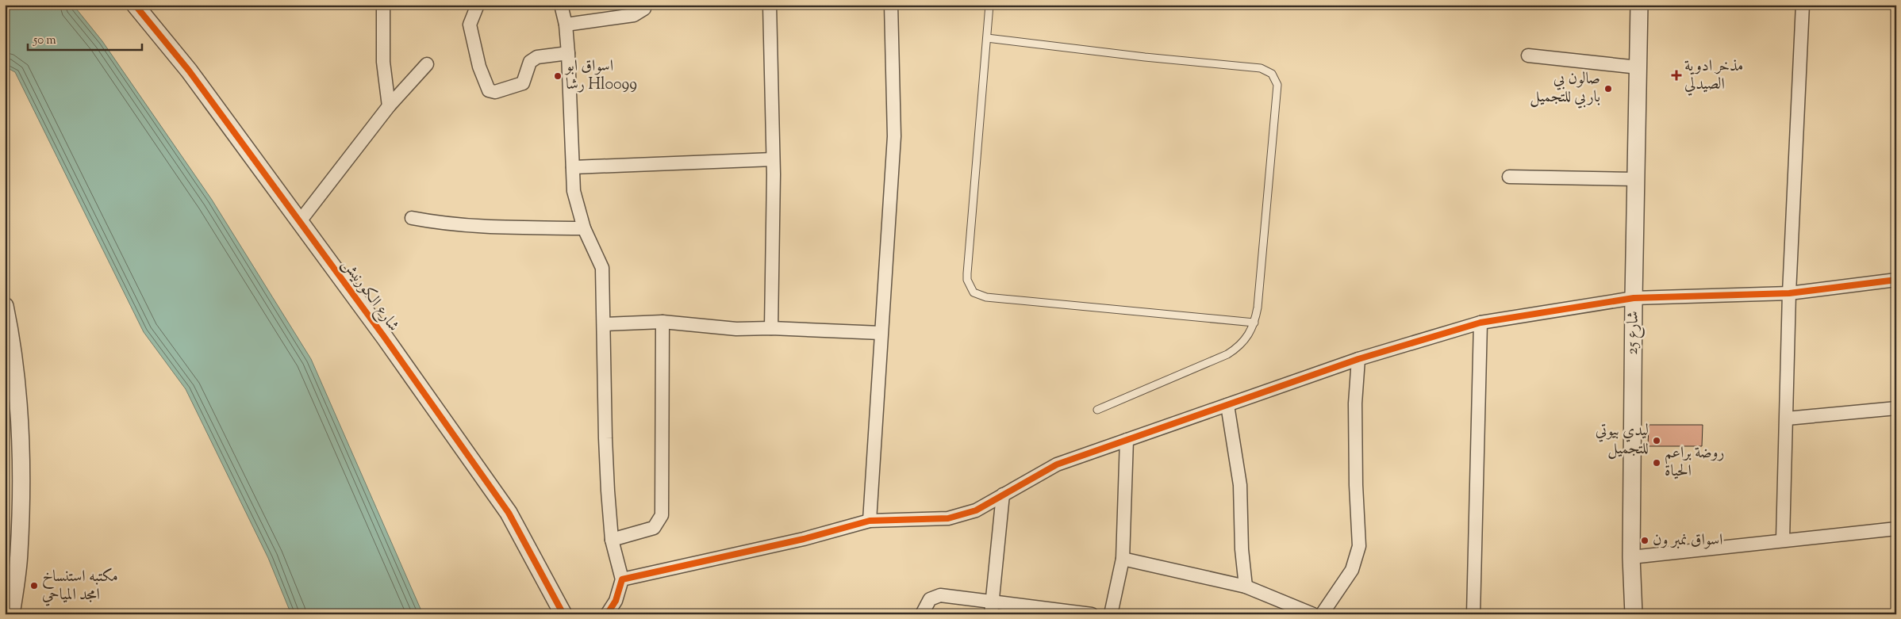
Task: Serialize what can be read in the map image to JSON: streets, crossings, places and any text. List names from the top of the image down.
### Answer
{
  "streets": {
    "street": ["شارع الكورنيش", "شارع 25"]
  },
  "places": {
    "health": ["مذخر ادوية الصيدلي"],
    "other": [
      "اسواق ابو رشا Hl0099",
      "صالون بي باربي للتجميل",
      "ليدي بيوتي للتجميل",
      "روضة براعم الحياة",
      "اسواق نمبر ون",
      "مكتبه استنساخ امجد المياحي"
    ]
  },
  "scale_bar": "50 m"
}
